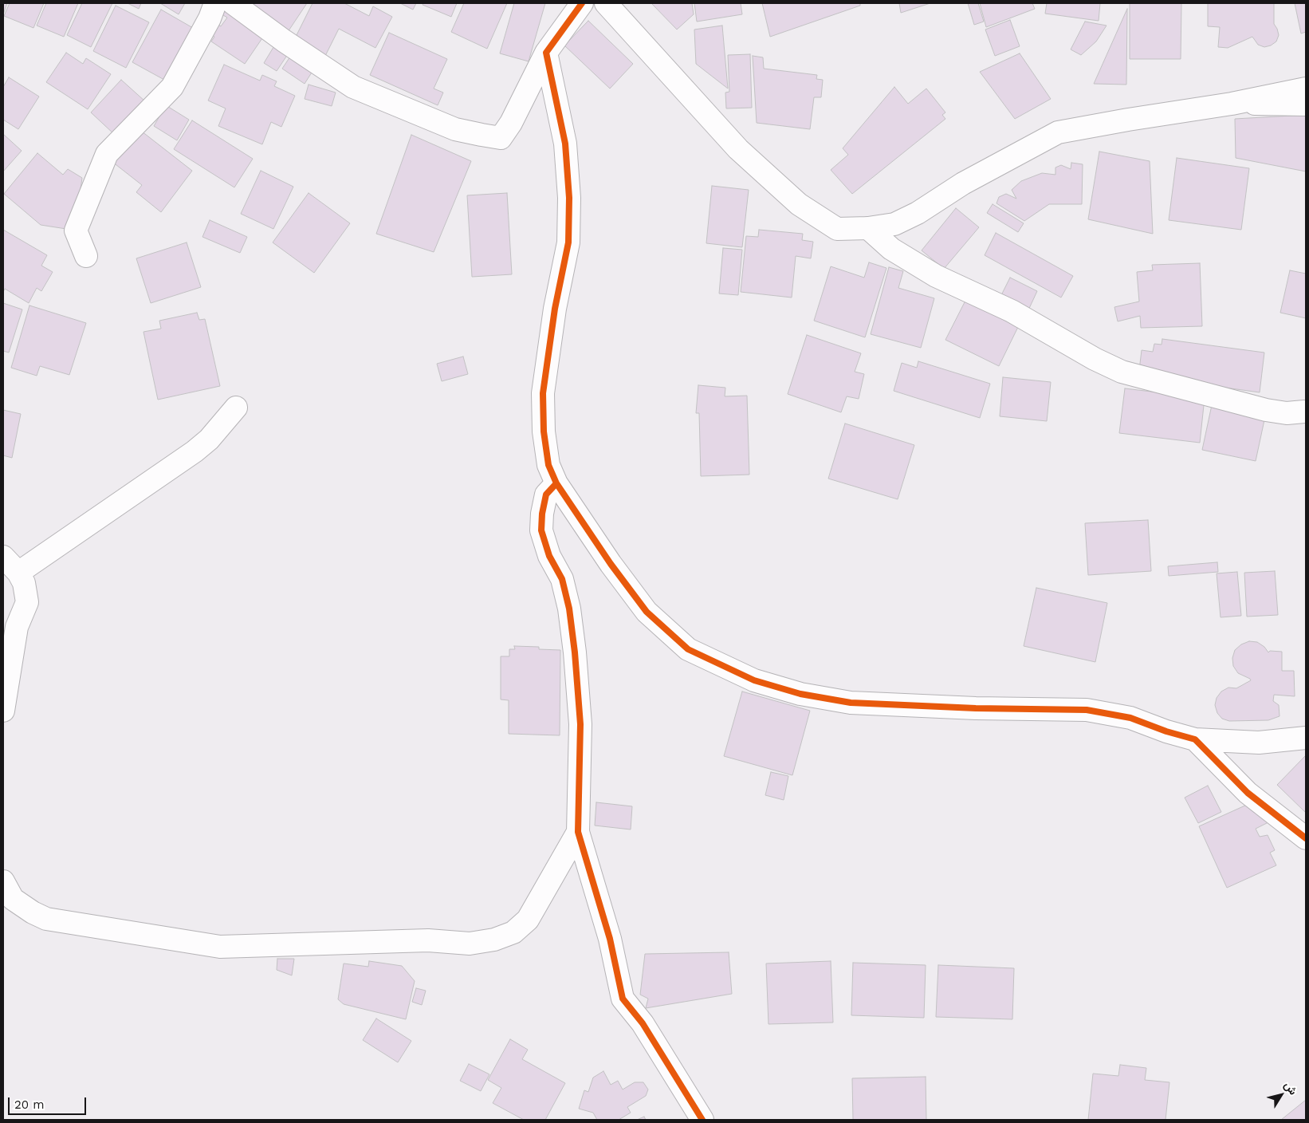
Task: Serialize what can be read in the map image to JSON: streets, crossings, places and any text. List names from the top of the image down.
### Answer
{
  "scale_bar": "20 m",
  "north": "top right"
}
